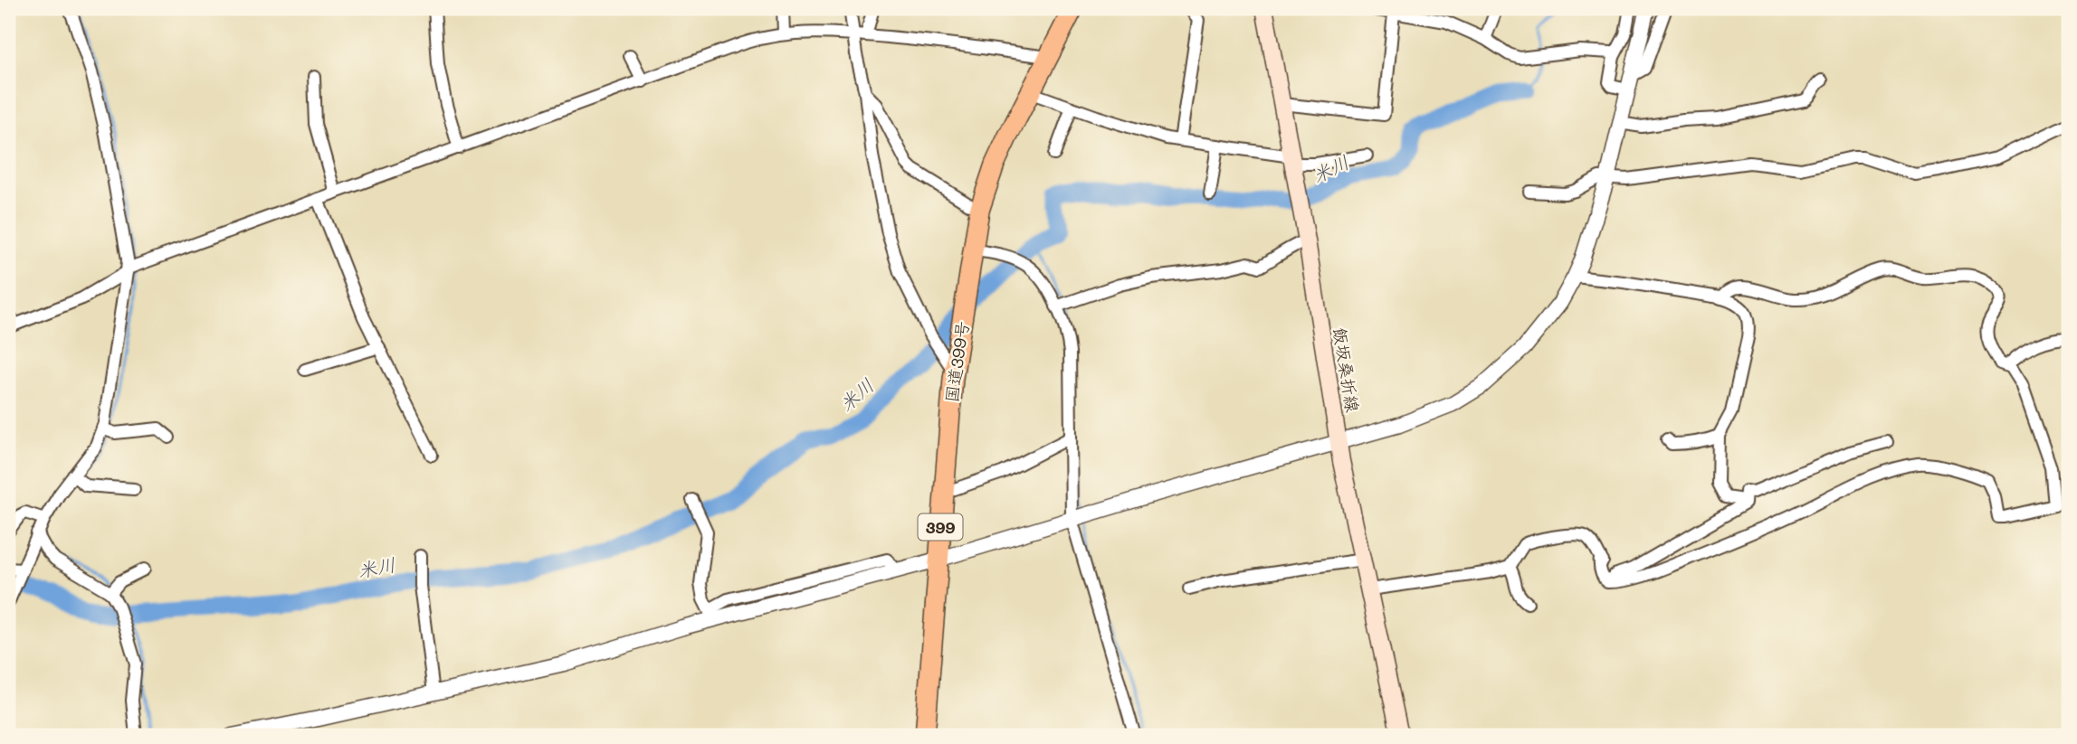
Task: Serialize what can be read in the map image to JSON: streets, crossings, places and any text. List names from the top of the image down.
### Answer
{
  "streets": {
    "highway": ["国道399号", "399"],
    "main road": ["飯坂桑折線"]
  },
  "water": ["米川"]
}
